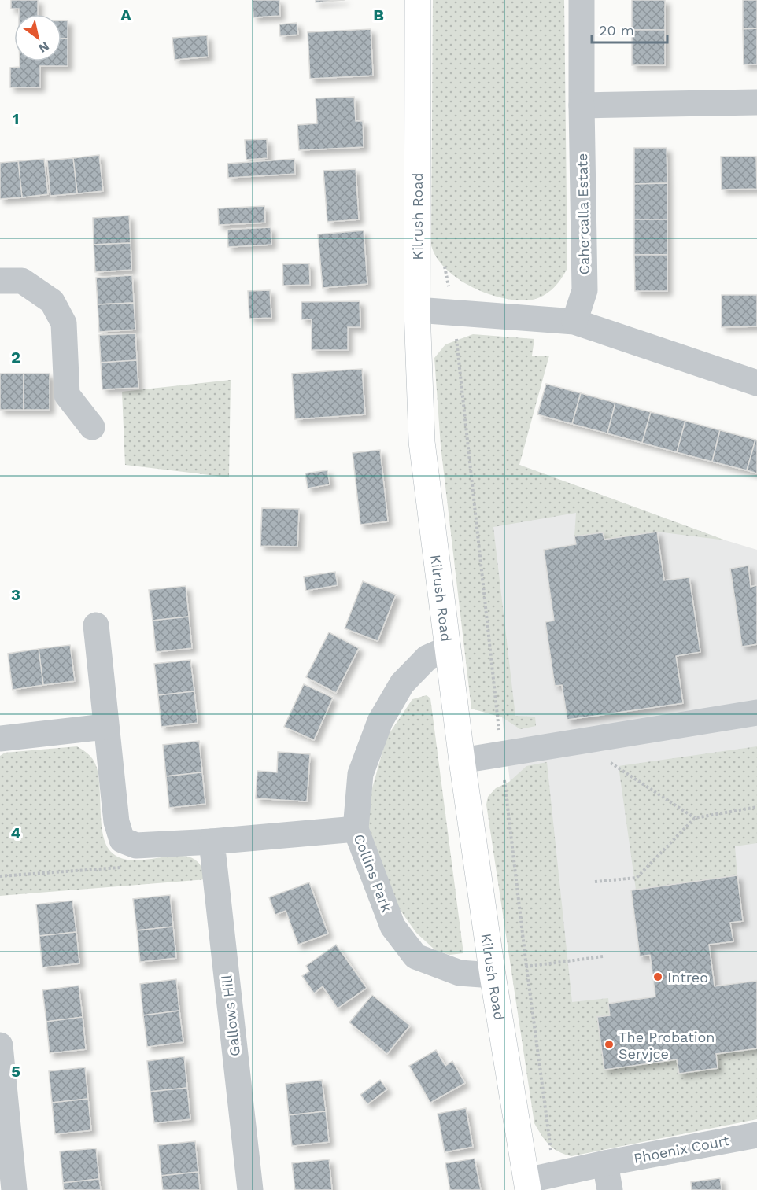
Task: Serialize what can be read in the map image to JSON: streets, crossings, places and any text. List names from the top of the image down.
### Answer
{
  "streets": {
    "main road": ["Kilrush Road"],
    "street": [
      "Cahercalla Estate",
      "Collins Park",
      "Gallows Hill",
      "Phoenix Court"
    ]
  },
  "crossings": [
    ["Kilrush Road", "Collins Park"],
    ["Kilrush Road", "Phoenix Court"]
  ],
  "places": ["Intreo", "The Probation Servjce"],
  "scale_bar": "20 m",
  "north": "bottom right",
  "grid": {
    "columns": ["A", "B"],
    "rows": [
      "1",
      "2",
      "3",
      "4",
      "5"
    ]
  }
}
